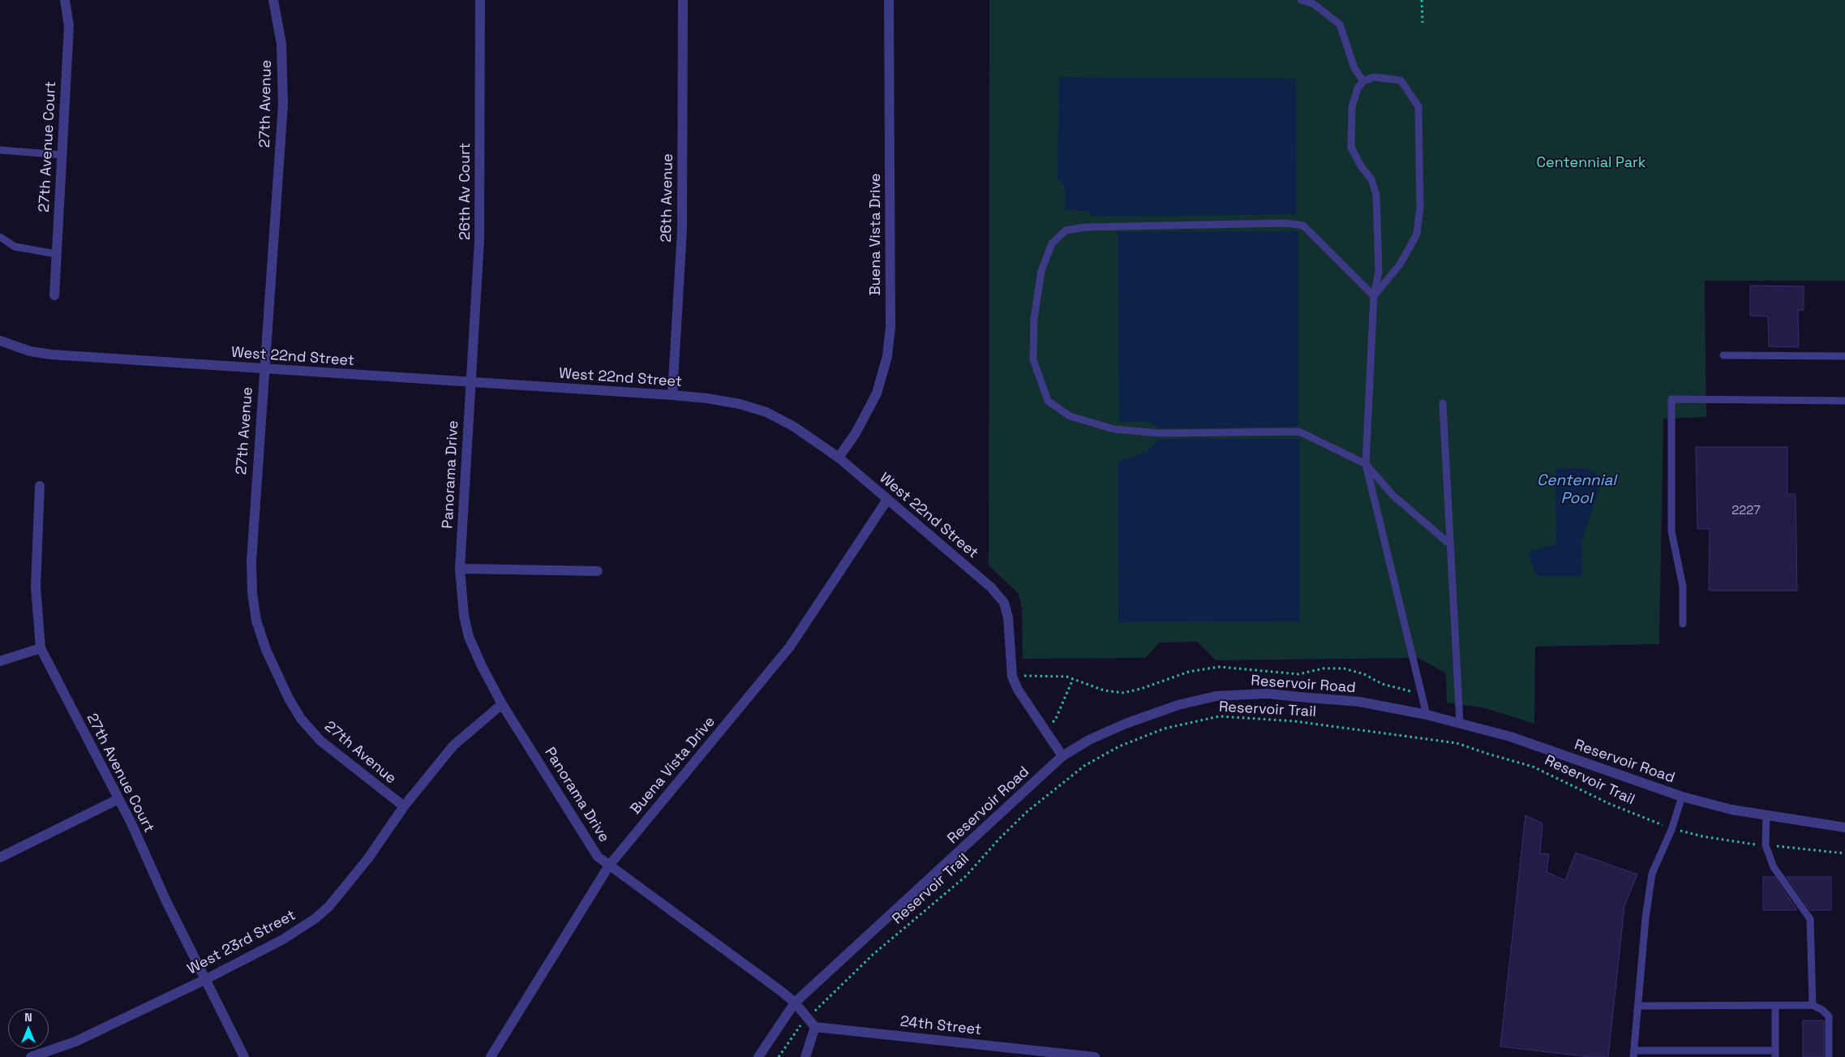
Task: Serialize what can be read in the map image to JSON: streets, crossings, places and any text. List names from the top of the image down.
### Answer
{
  "streets": {
    "street": [
      "27th Avenue",
      "27th Avenue Court",
      "26th Av Court",
      "26th Avenue",
      "Buena Vista Drive",
      "West 22nd Street",
      "Panorama Drive",
      "Reservoir Road",
      "West 23rd Street",
      "24th Street"
    ],
    "path": ["Reservoir Trail"]
  },
  "crossings": [
    ["27th Avenue", "West 22nd Street"],
    ["27th Avenue", "West 23rd Street"],
    ["27th Avenue Court", "West 23rd Street"],
    ["26th Av Court", "West 22nd Street"],
    ["26th Av Court", "Panorama Drive"],
    ["26th Avenue", "West 22nd Street"],
    ["Buena Vista Drive", "West 22nd Street"],
    ["Buena Vista Drive", "Panorama Drive"],
    ["West 22nd Street", "Panorama Drive"],
    ["West 22nd Street", "Reservoir Road"],
    ["Panorama Drive", "Reservoir Road"],
    ["Panorama Drive", "West 23rd Street"]
  ],
  "water": ["Centennial Pool"],
  "parks": ["Centennial Park"],
  "house_numbers": ["2227"],
  "north": "top"
}
